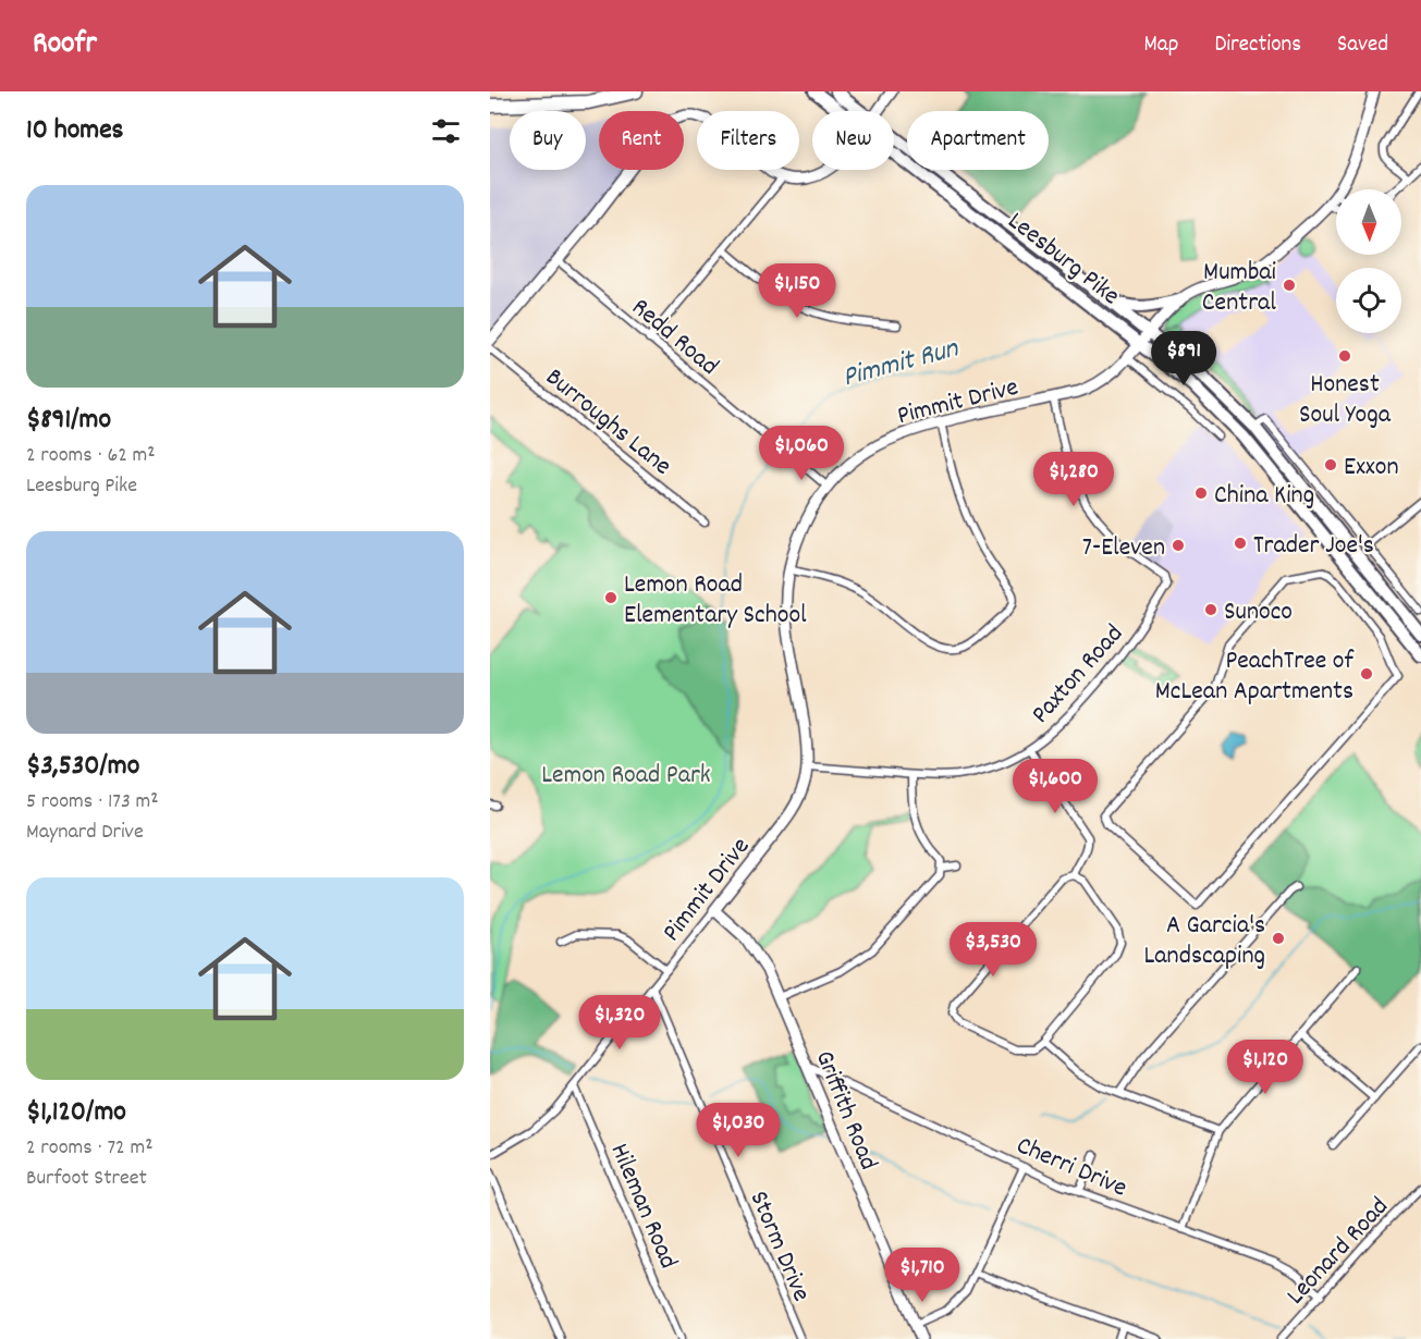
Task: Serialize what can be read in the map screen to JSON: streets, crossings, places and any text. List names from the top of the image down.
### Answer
{
  "streets": {
    "main road": ["Leesburg Pike"],
    "street": [
      "Redd Road",
      "Pimmit Drive",
      "Burroughs Lane",
      "Paxton Road",
      "Griffith Road",
      "Cherri Drive",
      "Hileman Road",
      "Storm Drive",
      "Leonard Road"
    ]
  },
  "crossings": [
    ["Leesburg Pike", "Pimmit Drive"],
    ["Pimmit Drive", "Paxton Road"],
    ["Pimmit Drive", "Griffith Road"],
    ["Pimmit Drive", "Hileman Road"],
    ["Pimmit Drive", "Storm Drive"],
    ["Griffith Road", "Cherri Drive"],
    ["Cherri Drive", "Leonard Road"]
  ],
  "water": ["Pimmit Run"],
  "parks": ["Lemon Road Park"],
  "places": [
    "Mumbai Central",
    "Honest Soul Yoga",
    "Exxon",
    "China King",
    "Trader Joe's",
    "7-Eleven",
    "Lemon Road Elementary School",
    "Sunoco",
    "PeachTree of McLean Apartments",
    "A Garcia's Landscaping"
  ],
  "north": "bottom",
  "page": {
    "header": "Roofr",
    "nav": ["Map", "Directions", "Saved"],
    "heading": "10 homes",
    "chip": [
      "Buy",
      "Rent",
      "Filters",
      "New",
      "Apartment"
    ],
    "list": [
      {
        "name": "$891/mo",
        "note": "2 rooms · 62 m² · Leesburg Pike"
      },
      {
        "name": "$3,530/mo",
        "note": "5 rooms · 173 m² · Maynard Drive"
      },
      {
        "name": "$1,120/mo",
        "note": "2 rooms · 72 m² · Burfoot Street"
      }
    ],
    "price": [
      "$1,150",
      "$891",
      "$1,060",
      "$1,280",
      "$1,600",
      "$3,530",
      "$1,320",
      "$1,120",
      "$1,030",
      "$1,710"
    ]
  }
}
